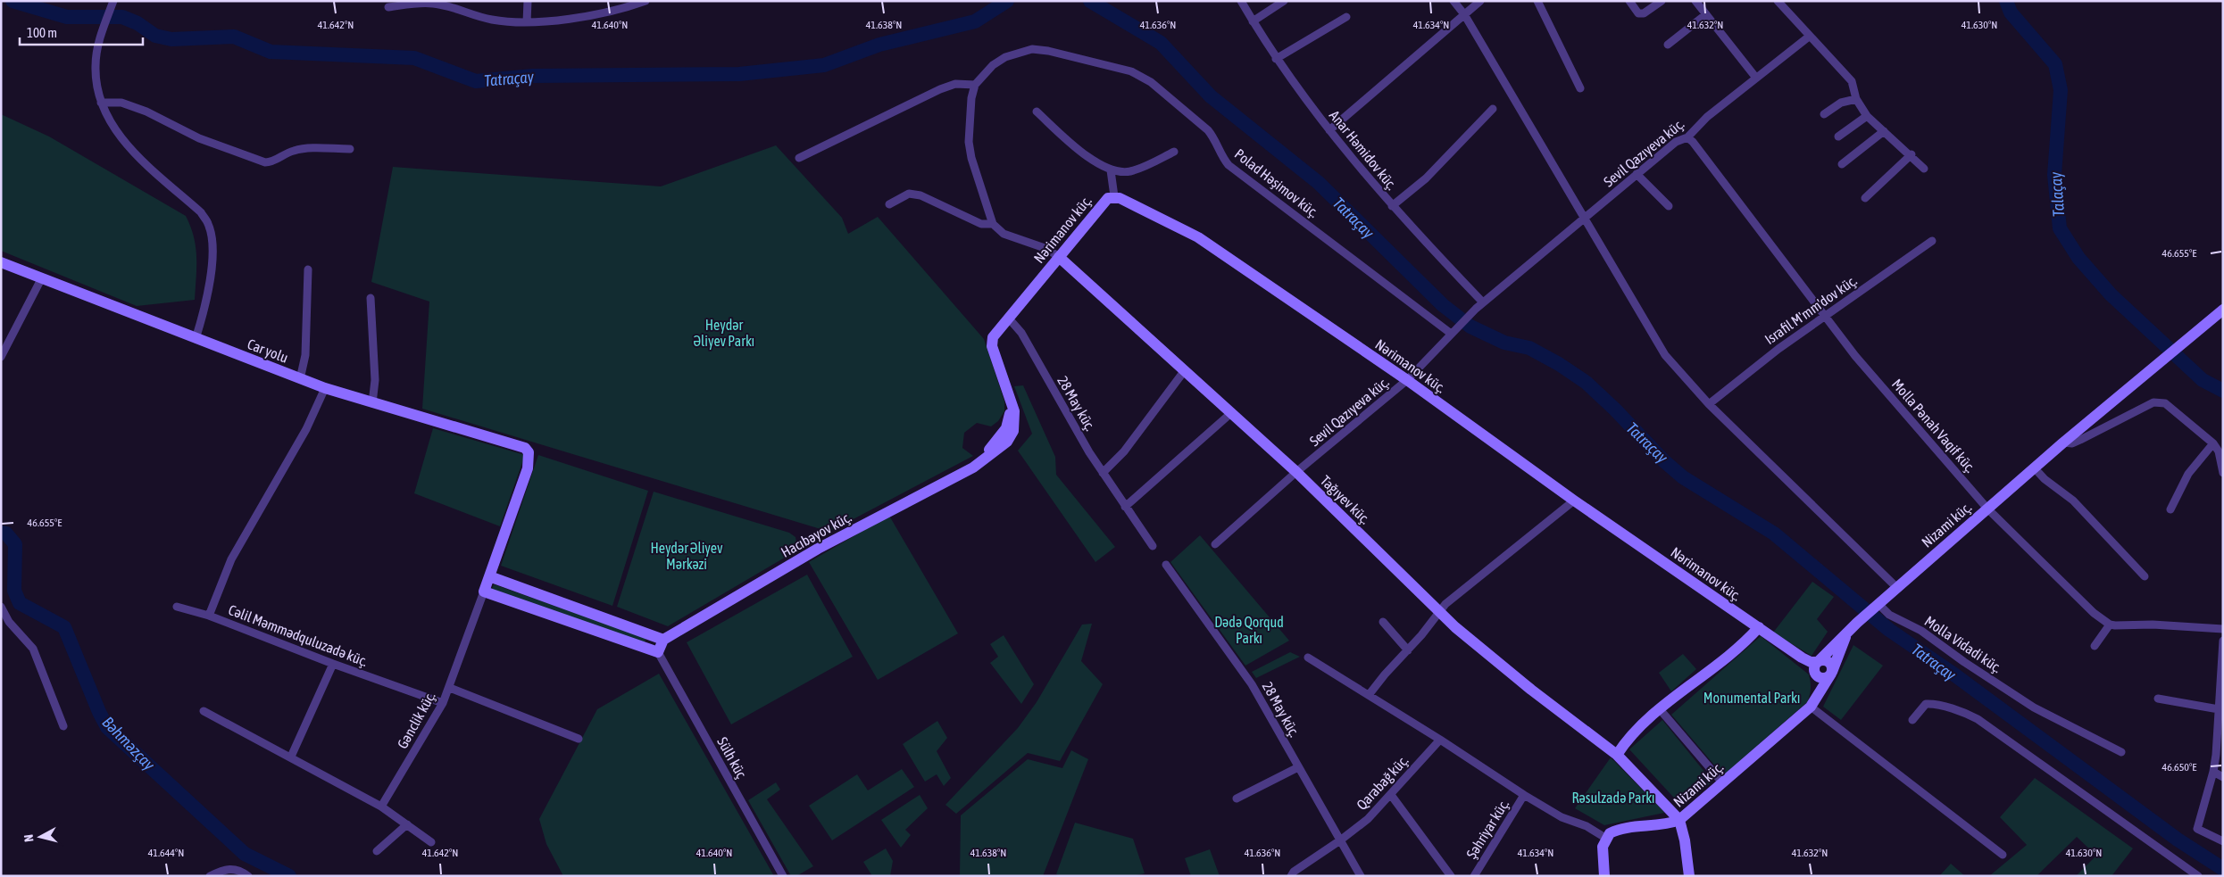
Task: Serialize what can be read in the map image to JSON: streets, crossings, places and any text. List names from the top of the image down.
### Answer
{
  "streets": {
    "street": [
      "Anar Həmidov küç.",
      "Sevil Qazıyeva küç.",
      "Polad Həşimov küç.",
      "Nərimanov küç.",
      "Israfil M'mm'dov küç.",
      "Car yolu",
      "28 May küç.",
      "Molla Pənah Vaqif küç.",
      "Tağıyev küç.",
      "Nizami küç.",
      "Hacıbəyov küç.",
      "Cəlil Məmmədquluzadə küç.",
      "Molla Vidadi küç.",
      "Gənclik küç.",
      "Sülh küç",
      "Qarabağ küç.",
      "Şəhriyar küç."
    ]
  },
  "crossings": [
    ["Anar Həmidov küç.", "Sevil Qazıyeva küç."],
    ["Sevil Qazıyeva küç.", "Polad Həşimov küç."],
    ["Sevil Qazıyeva küç.", "Nərimanov küç."],
    ["Sevil Qazıyeva küç.", "Molla Pənah Vaqif küç."],
    ["Sevil Qazıyeva küç.", "Tağıyev küç."],
    ["Nərimanov küç.", "28 May küç."],
    ["Nərimanov küç.", "Tağıyev küç."],
    ["Nərimanov küç.", "Nizami küç."],
    ["Nərimanov küç.", "Hacıbəyov küç."],
    ["Israfil M'mm'dov küç.", "Molla Pənah Vaqif küç."],
    ["Car yolu", "Cəlil Məmmədquluzadə küç."],
    ["Car yolu", "Gənclik küç."],
    ["28 May küç.", "Hacıbəyov küç."],
    ["28 May küç.", "Qarabağ küç."],
    ["Molla Pənah Vaqif küç.", "Nizami küç."],
    ["Tağıyev küç.", "Nizami küç."],
    ["Nizami küç.", "Molla Vidadi küç."],
    ["Cəlil Məmmədquluzadə küç.", "Gənclik küç."]
  ],
  "water": ["Tatraçay", "Talaçay", "Bəhməzçay"],
  "parks": [
    "Heydər Əliyev Parkı",
    "Heydər Əliyev Mərkəzi",
    "Dədə Qorqud Parkı",
    "Monumental Parkı",
    "Rəsulzadə Parkı"
  ],
  "scale_bar": "100 m",
  "north": "left",
  "coordinates": [
    "41.642°N",
    "41.640°N",
    "41.638°N",
    "41.636°N",
    "41.634°N",
    "41.632°N",
    "41.630°N",
    "46.655°E",
    "46.650°E",
    "41.644°N"
  ]
}
